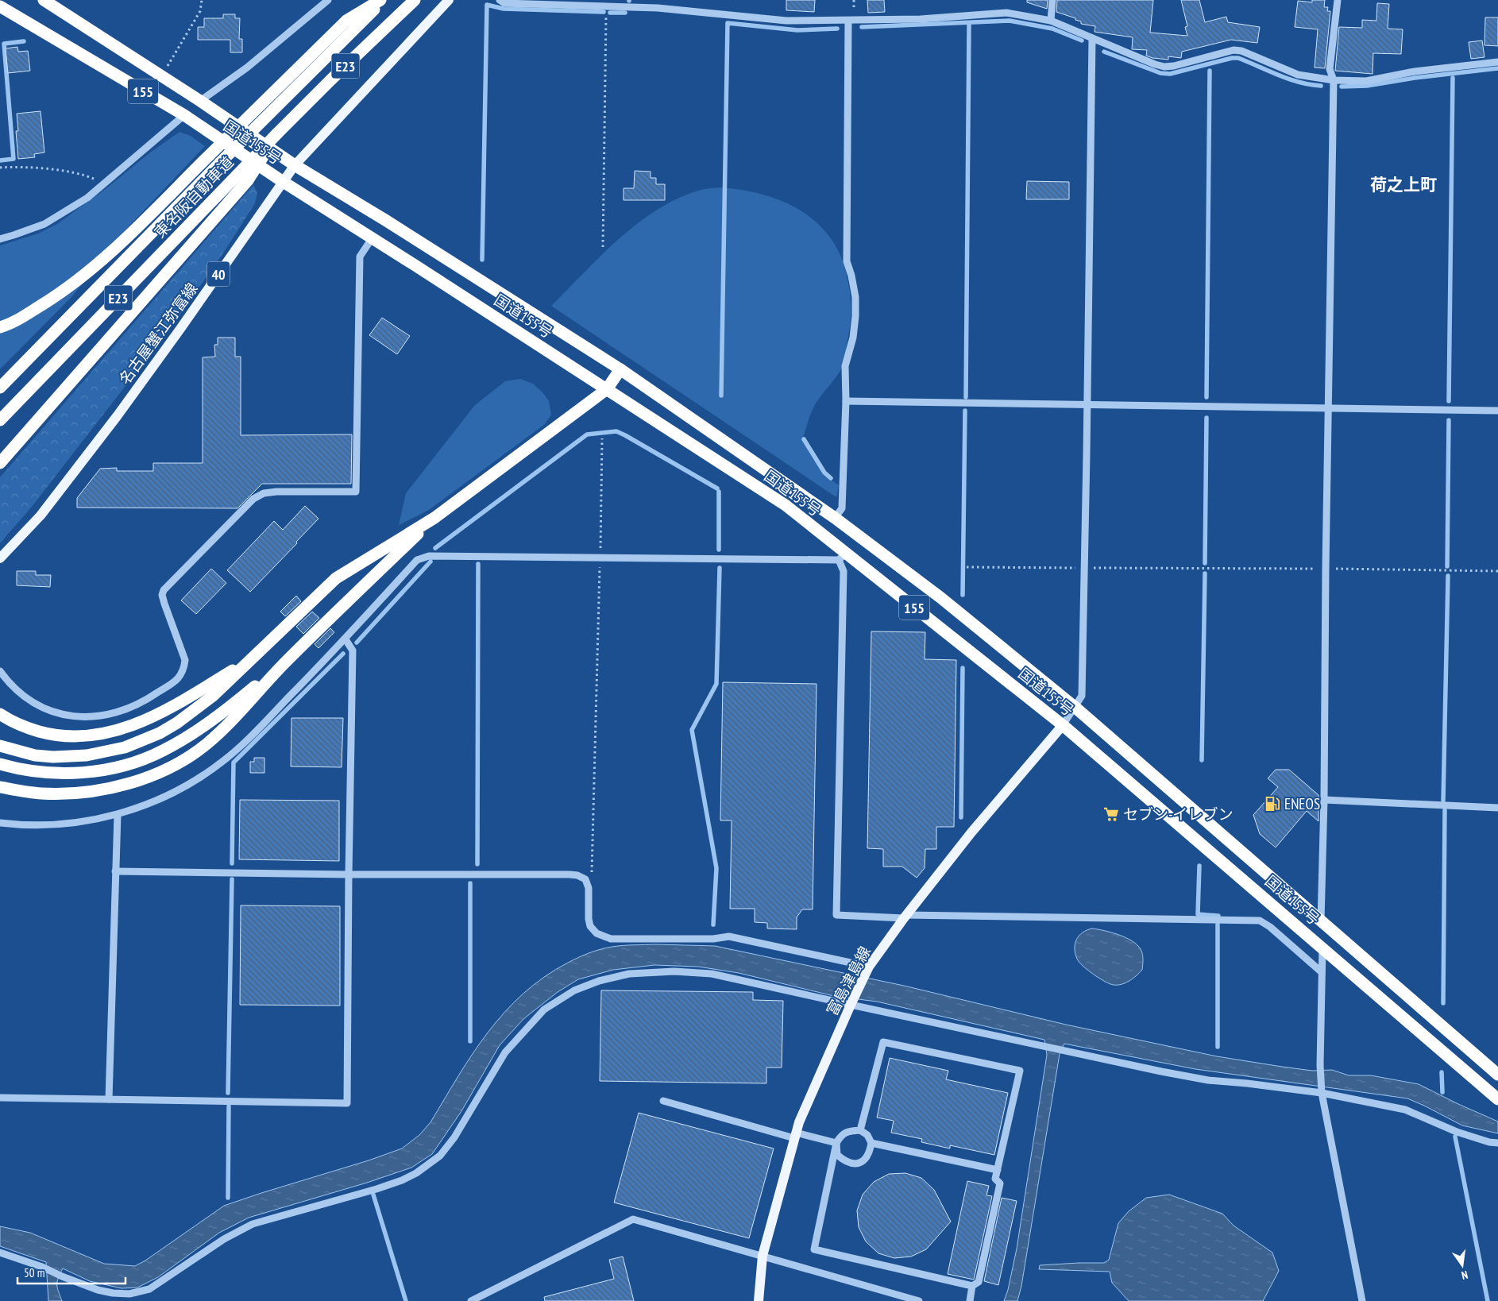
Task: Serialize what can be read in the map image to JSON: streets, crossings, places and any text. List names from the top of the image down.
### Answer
{
  "streets": {
    "highway": [
      "E23",
      "155",
      "国道155号",
      "東名阪自動車道"
    ],
    "main road": ["40", "名古屋蟹江弥富線", "富島津島線"]
  },
  "crossings": [
    ["国道155号", "名古屋蟹江弥富線"],
    ["国道155号", "富島津島線"]
  ],
  "districts": ["荷之上町"],
  "places": {
    "fuel station": ["ENEOS"],
    "supermarket": ["セブン-イレブン"]
  },
  "scale_bar": "50 m",
  "north": "bottom"
}
